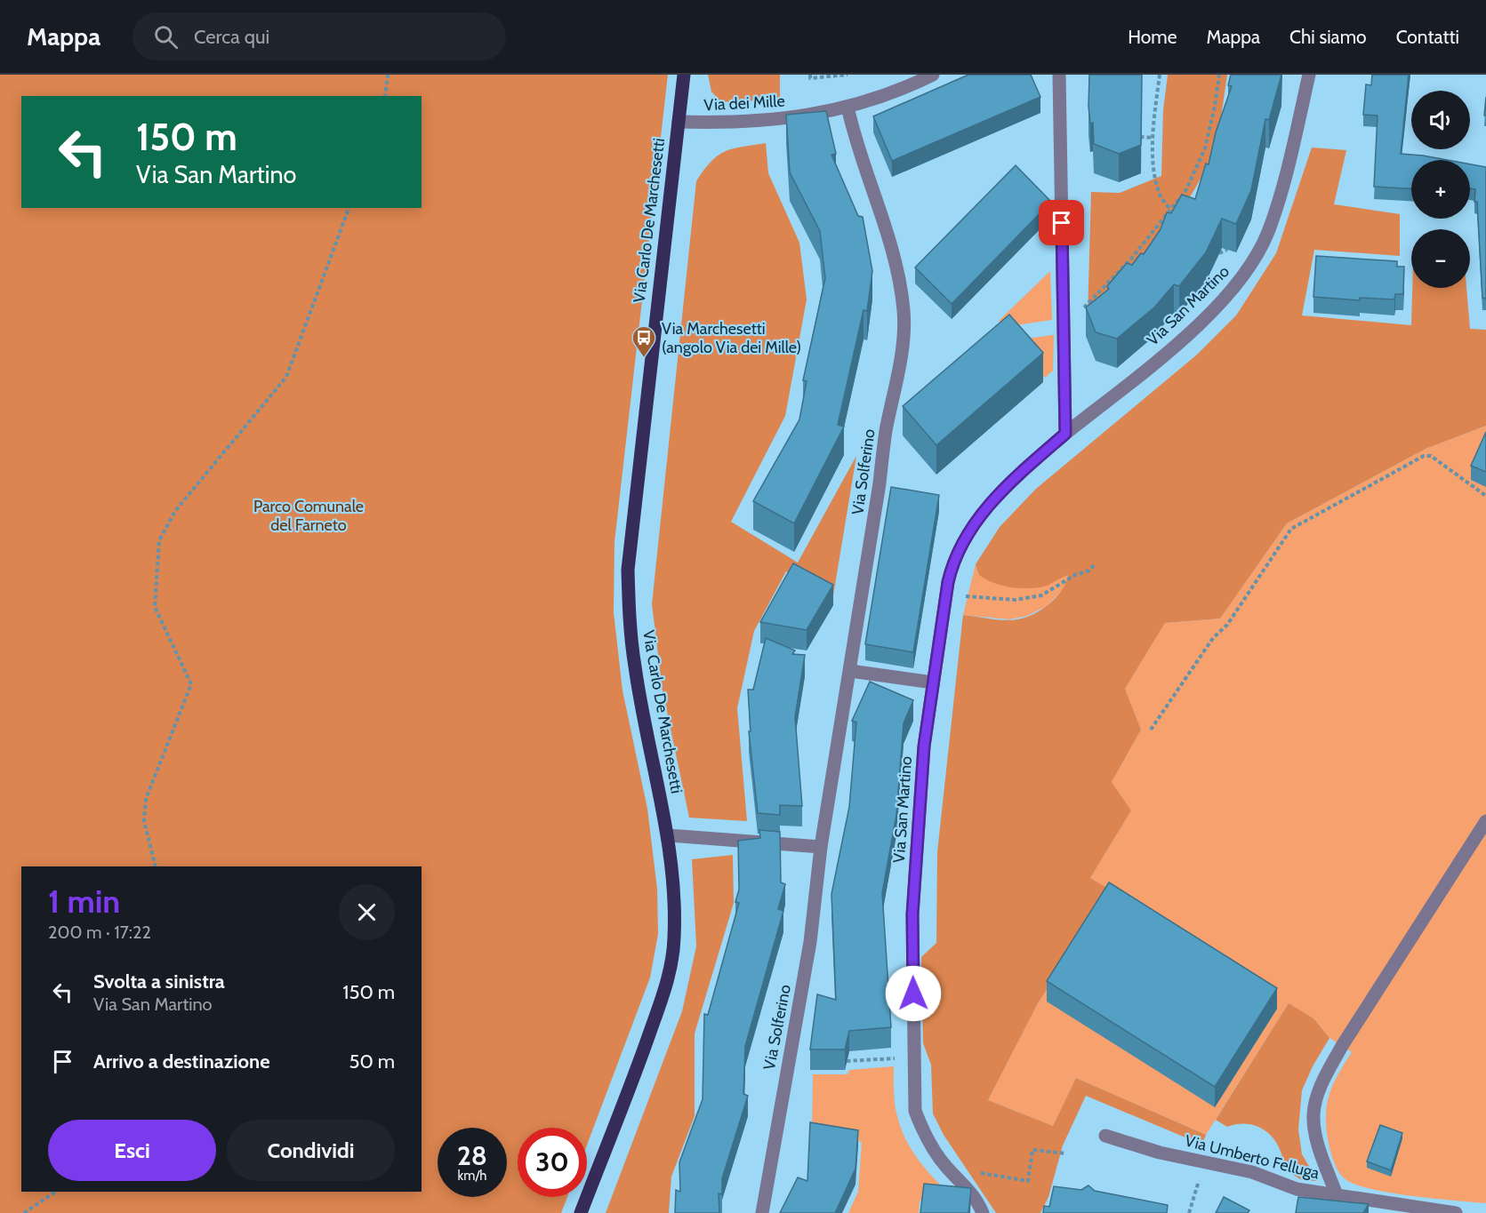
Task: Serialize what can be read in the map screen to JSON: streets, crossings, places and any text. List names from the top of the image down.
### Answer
{
  "streets": {
    "main road": ["Via Carlo De Marchesetti"],
    "street": [
      "Via dei Mille",
      "Via San Martino",
      "Via Solferino",
      "Via Umberto Felluga"
    ]
  },
  "crossings": [
    ["Via dei Mille", "Via Carlo De Marchesetti"],
    ["Via dei Mille", "Via Solferino"]
  ],
  "parks": ["Parco Comunale del Farneto"],
  "places": {
    "bus stop": ["Via Marchesetti (angolo Via dei Mille)"]
  },
  "page": {
    "header": "Mappa",
    "search": "Cerca qui",
    "nav": [
      "Home",
      "Mappa",
      "Chi siamo",
      "Contatti"
    ],
    "map_buttons": ["+", "−"],
    "turn": ["150 m", "Via San Martino"],
    "heading": ["1 min", "200 m · 17:22"],
    "list": [
      {
        "name": "Svolta a sinistra",
        "note": "Via San Martino",
        "value": "150 m"
      },
      {
        "name": "Arrivo a destinazione",
        "value": "50 m"
      }
    ],
    "buttons": ["Esci", "Condividi"],
    "speed": "28 km/h",
    "limit": "30"
  }
}
